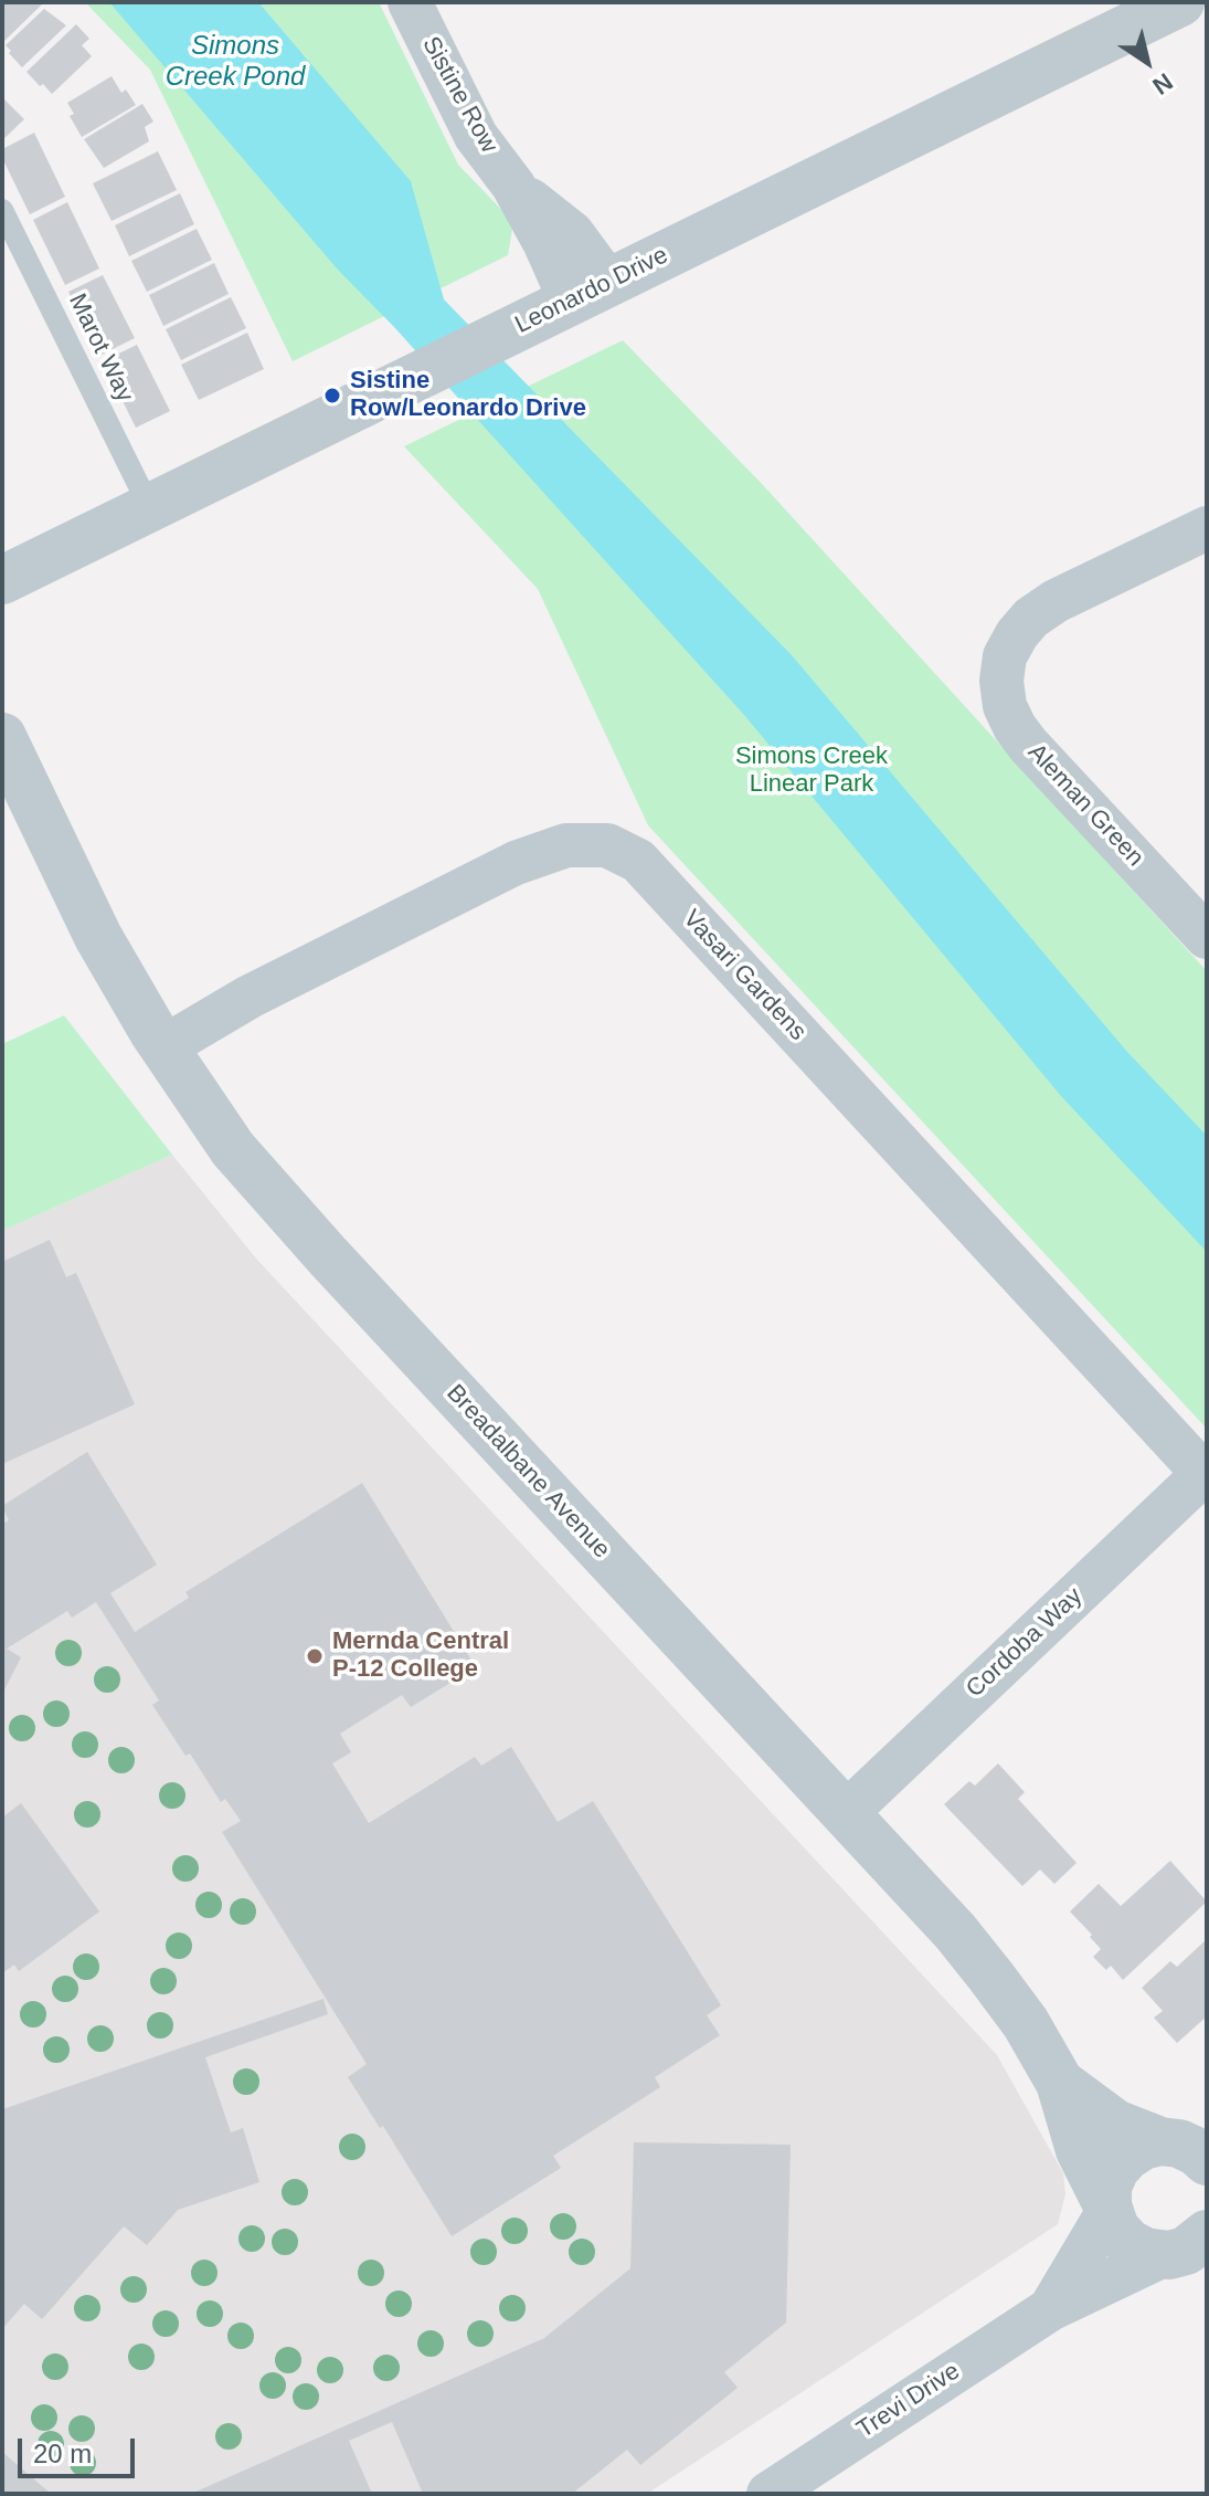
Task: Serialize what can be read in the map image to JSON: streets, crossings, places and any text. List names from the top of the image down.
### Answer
{
  "streets": {
    "street": [
      "Sistine Row",
      "Leonardo Drive",
      "Aleman Green",
      "Vasari Gardens",
      "Breadalbane Avenue",
      "Cordoba Way",
      "Trevi Drive"
    ],
    "lane": ["Marot Way"]
  },
  "crossings": [
    ["Sistine Row", "Leonardo Drive"],
    ["Leonardo Drive", "Marot Way"],
    ["Vasari Gardens", "Breadalbane Avenue"],
    ["Vasari Gardens", "Cordoba Way"],
    ["Breadalbane Avenue", "Cordoba Way"],
    ["Breadalbane Avenue", "Trevi Drive"]
  ],
  "water": ["Simons Creek Pond"],
  "parks": ["Simons Creek Linear Park"],
  "places": ["Sistine Row/Leonardo Drive", "Mernda Central P-12 College"],
  "scale_bar": "20 m",
  "north": "bottom right"
}
